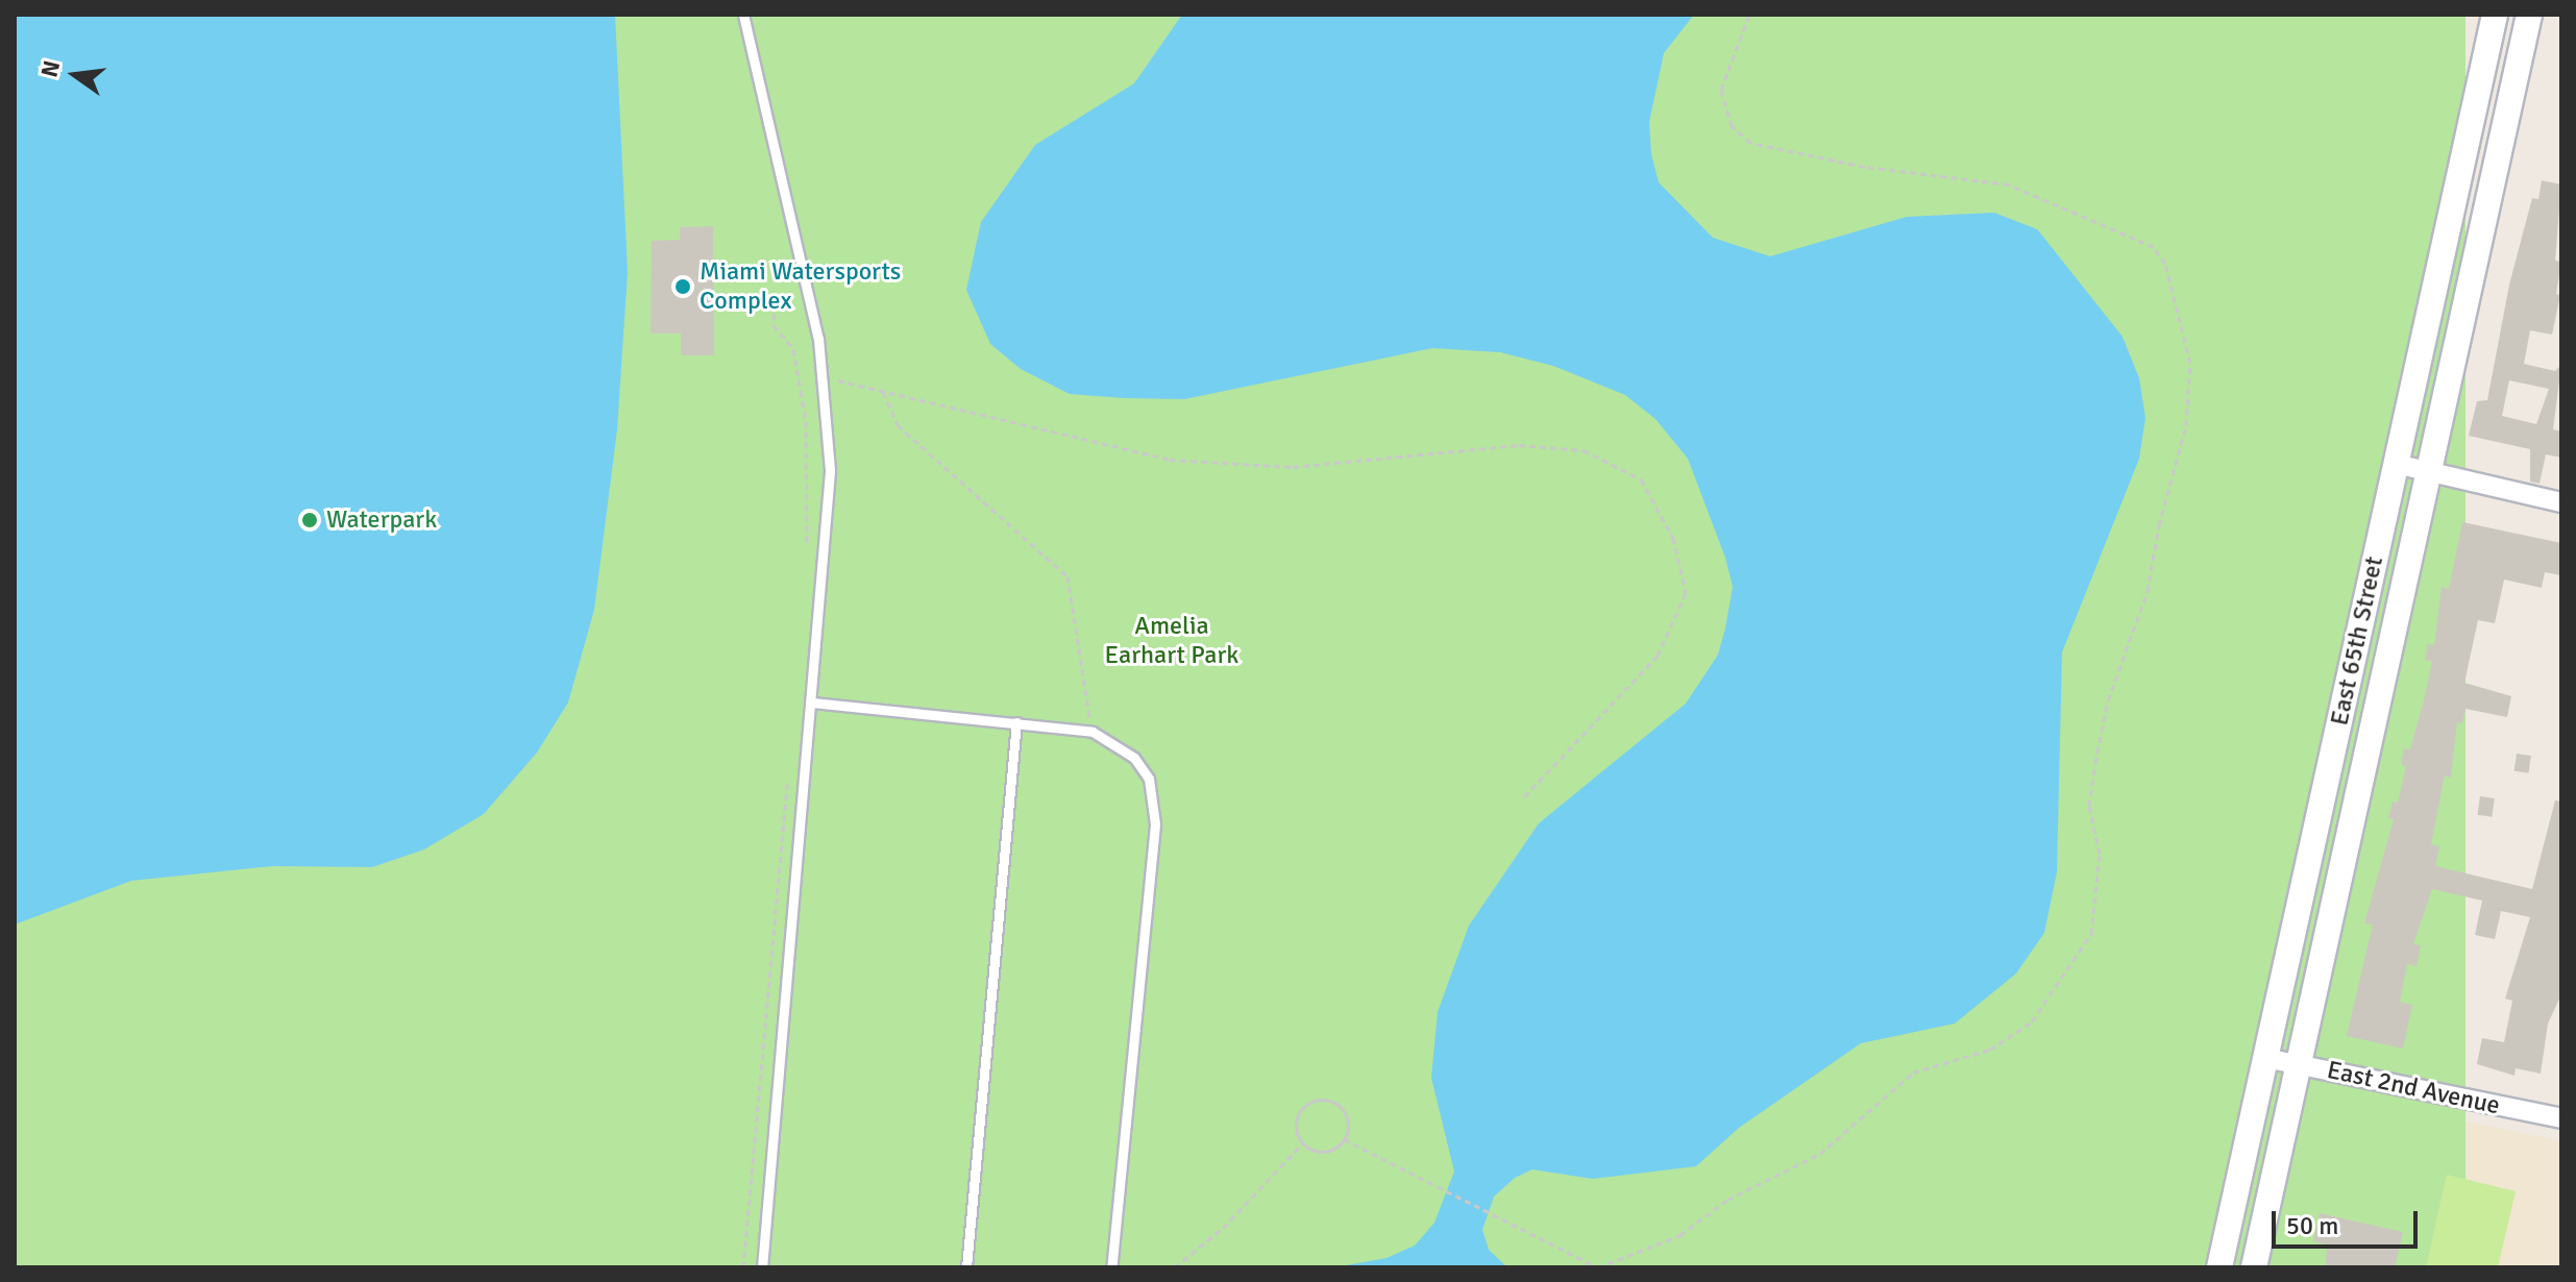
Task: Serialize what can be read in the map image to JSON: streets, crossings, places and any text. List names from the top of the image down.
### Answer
{
  "streets": {
    "main road": ["East 65th Street"],
    "street": ["East 2nd Avenue"]
  },
  "crossings": [
    ["East 65th Street", "East 2nd Avenue"]
  ],
  "parks": ["Amelia Earhart Park"],
  "places": ["Miami Watersports Complex", "Waterpark"],
  "scale_bar": "50 m",
  "north": "left"
}
